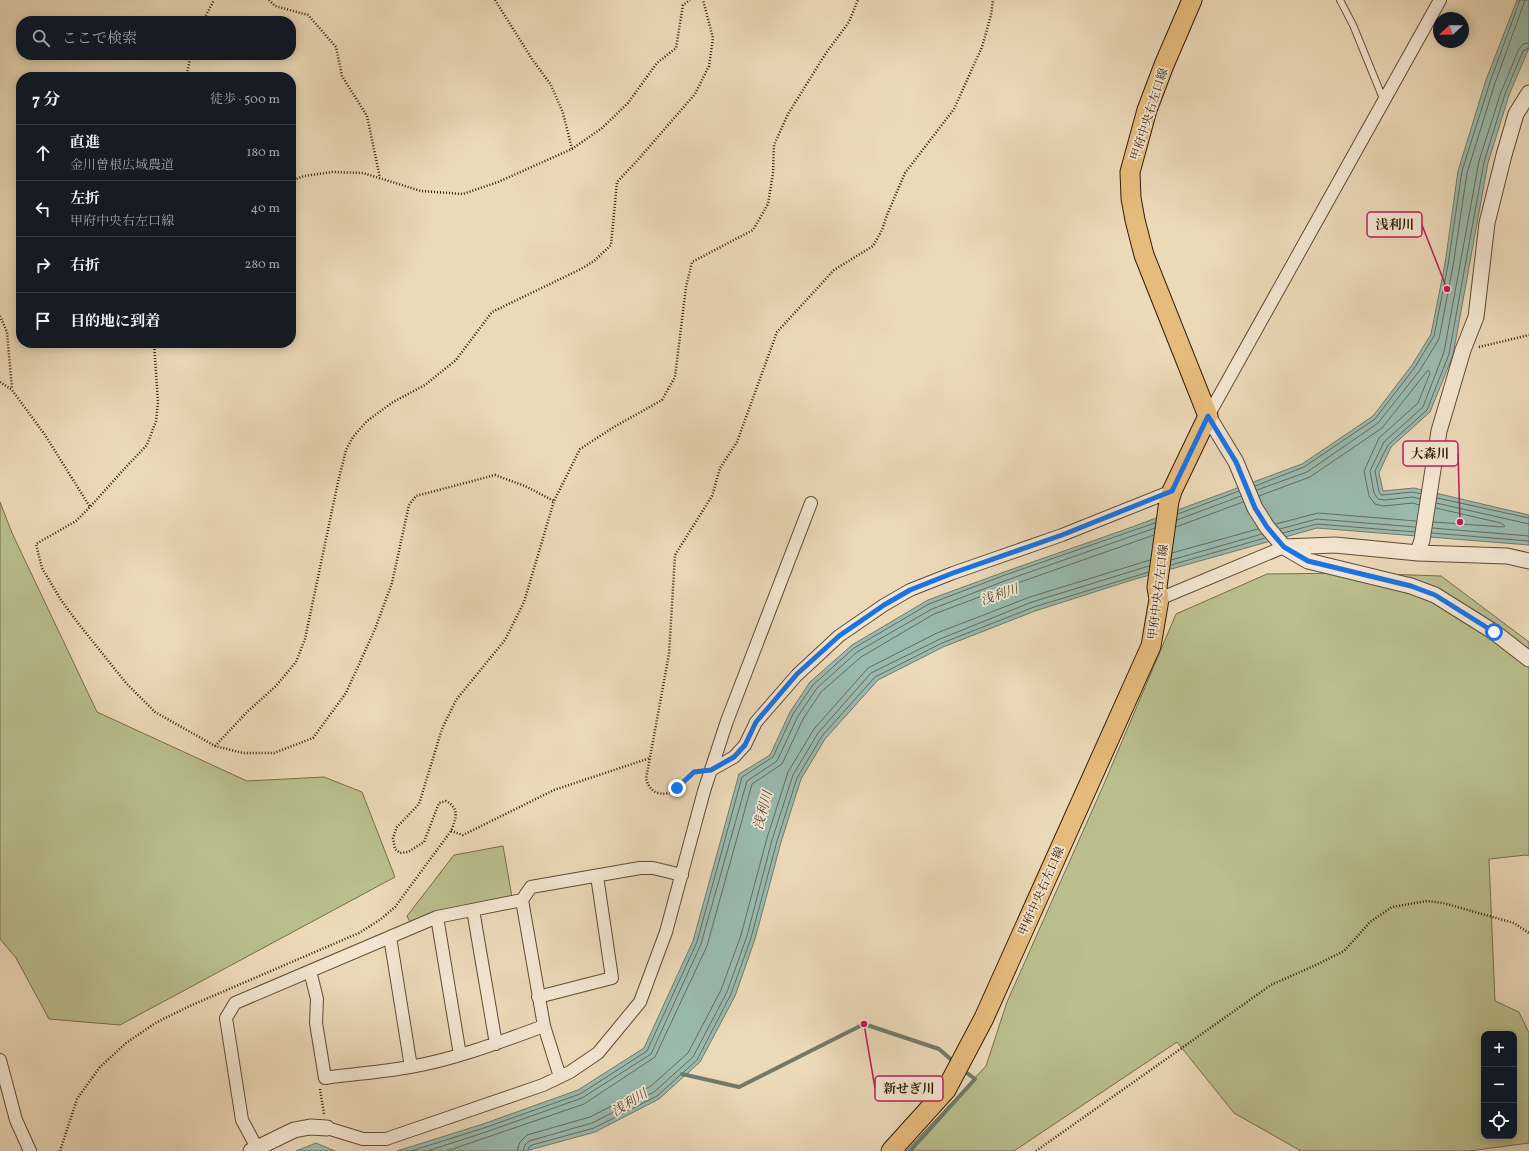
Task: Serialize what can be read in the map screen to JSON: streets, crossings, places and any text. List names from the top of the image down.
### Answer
{
  "streets": {
    "main road": ["甲府中央右左口線"]
  },
  "water": ["浅利川"],
  "places": ["浅利川", "大森川", "新せぎ川"],
  "north": "left",
  "page": {
    "search": "ここで検索",
    "heading": ["7 分", "徒歩 · 500 m"],
    "list": [
      ["直進", "金川曽根広域農道", "180 m"],
      ["左折", "甲府中央右左口線", "40 m"],
      ["右折", "280 m"],
      "目的地に到着"
    ],
    "map_buttons": ["+", "−"]
  }
}
